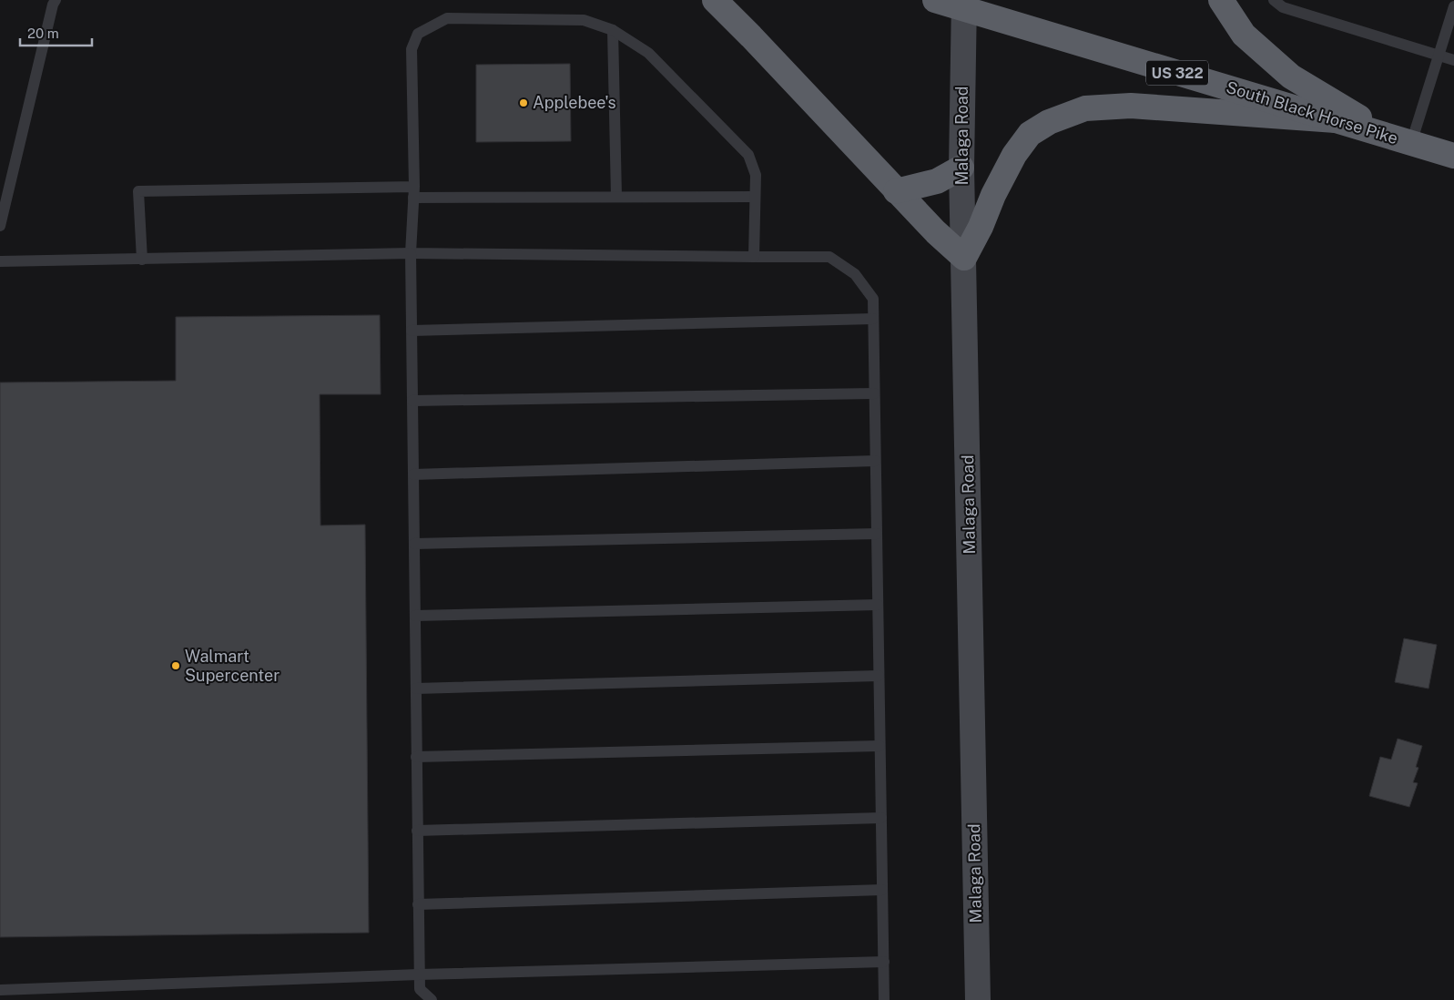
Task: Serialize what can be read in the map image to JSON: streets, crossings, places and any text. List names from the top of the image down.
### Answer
{
  "streets": {
    "highway": ["US 322", "South Black Horse Pike"],
    "main road": ["Malaga Road"]
  },
  "crossings": [
    ["South Black Horse Pike", "Malaga Road"]
  ],
  "places": ["Applebee's", "Walmart Supercenter"],
  "scale_bar": "20 m"
}
